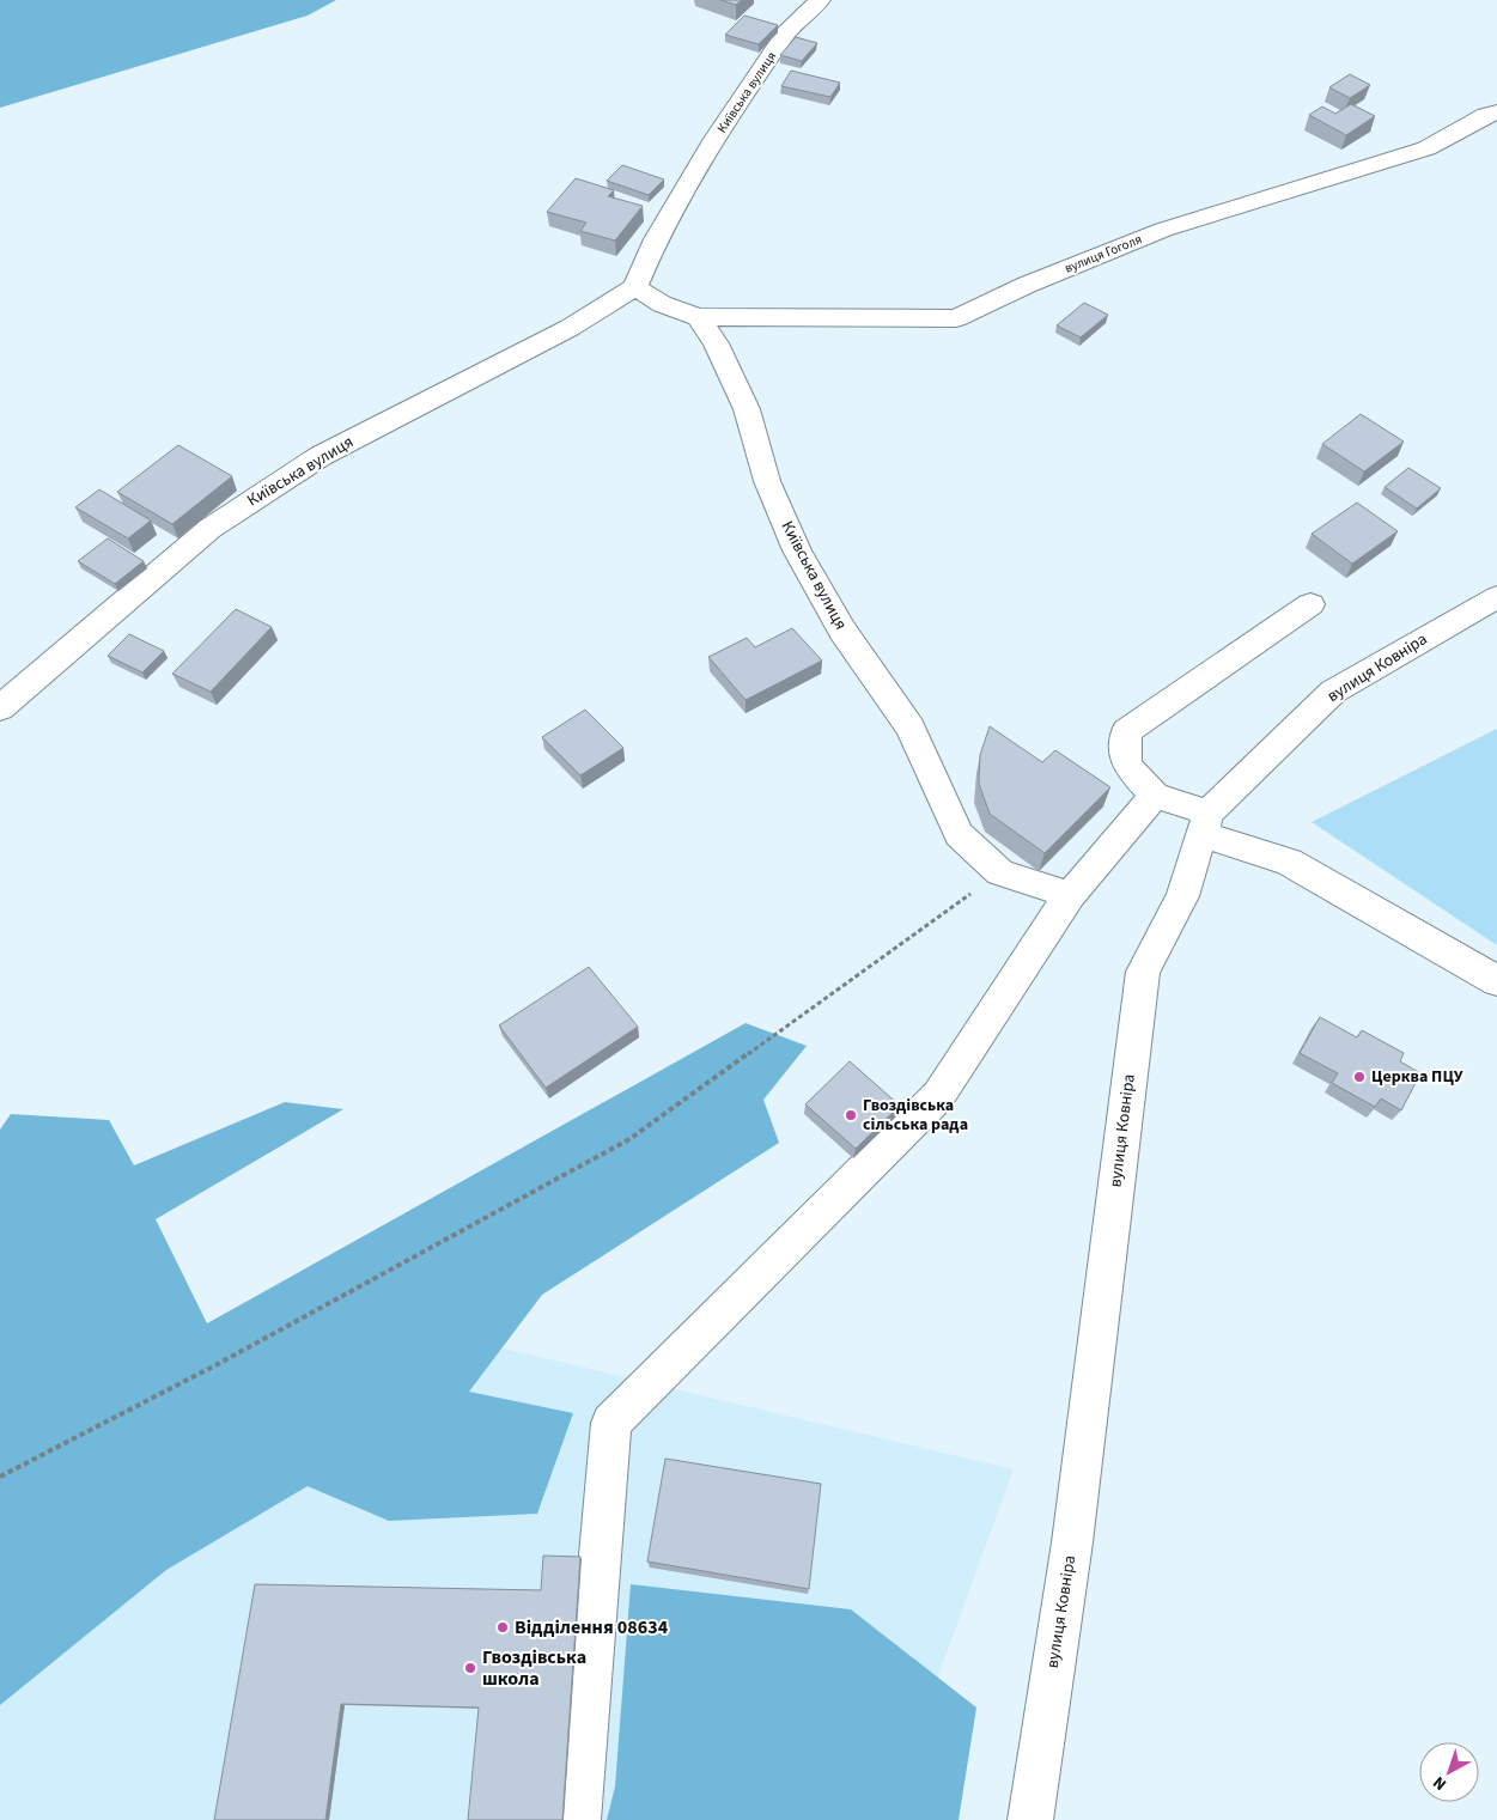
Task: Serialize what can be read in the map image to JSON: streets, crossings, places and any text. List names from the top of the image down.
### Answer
{
  "streets": {
    "street": ["Київська вулиця", "вулиця Гоголя", "вулиця Ковніра"]
  },
  "crossings": [
    ["Київська вулиця", "вулиця Гоголя"]
  ],
  "places": [
    "Церква ПЦУ",
    "Гвоздівська сільська рада",
    "Відділення 08634",
    "Гвоздівська школа"
  ],
  "north": "bottom left"
}
